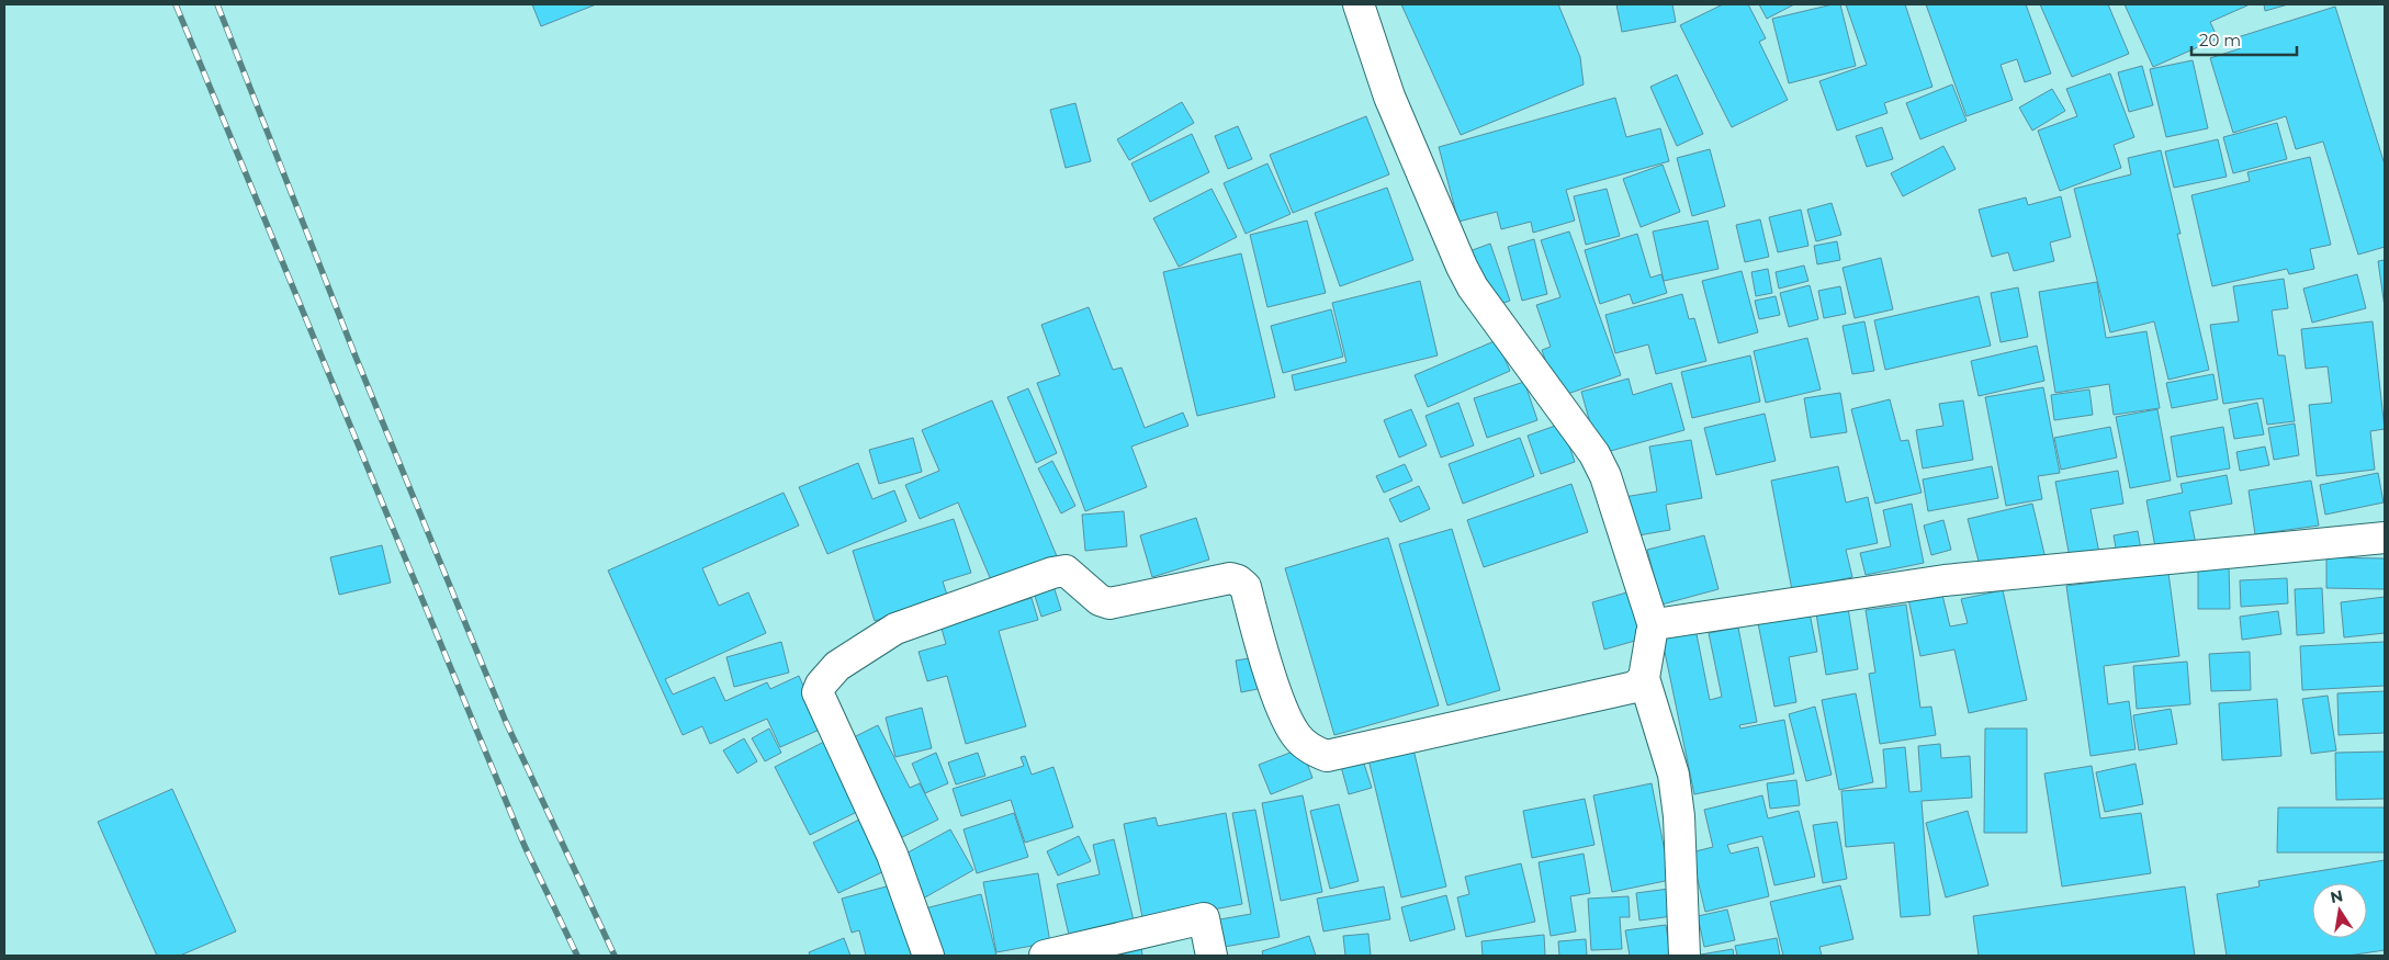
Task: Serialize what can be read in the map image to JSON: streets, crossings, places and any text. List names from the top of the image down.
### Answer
{
  "scale_bar": "20 m",
  "north": "top"
}
